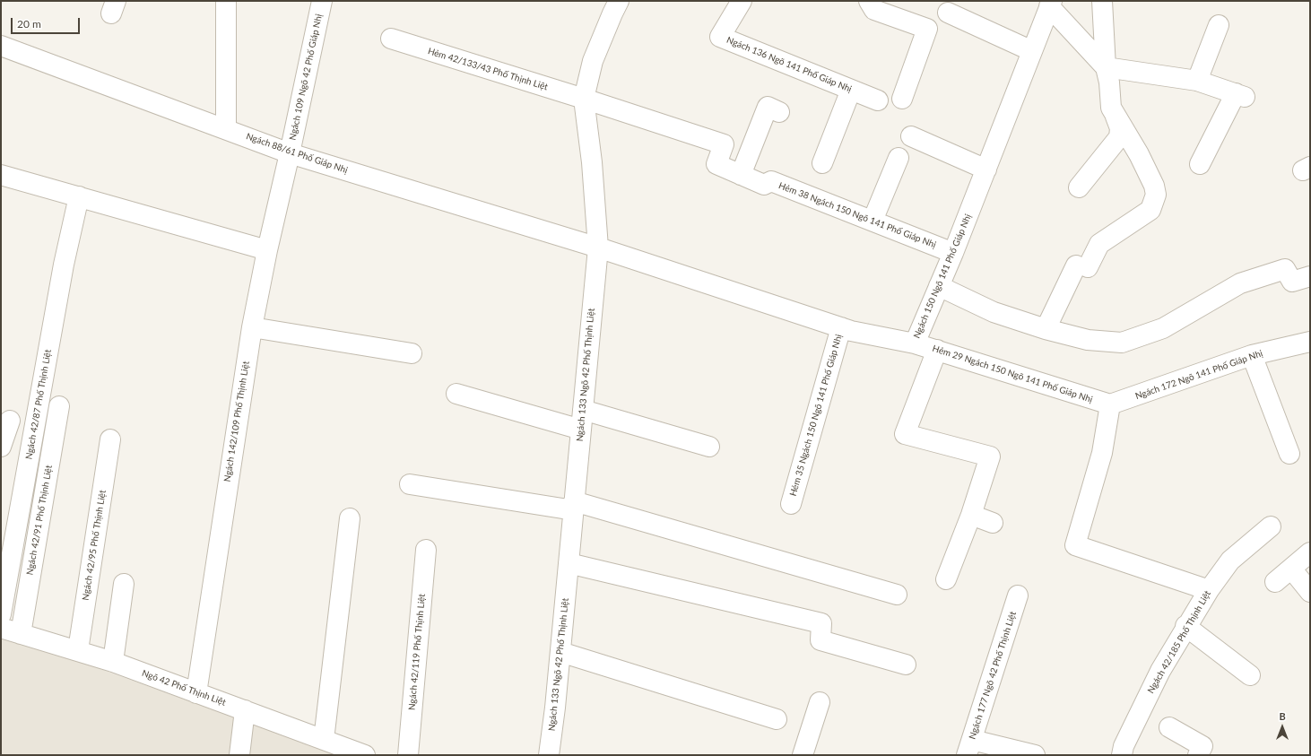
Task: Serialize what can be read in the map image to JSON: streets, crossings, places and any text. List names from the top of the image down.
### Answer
{
  "streets": {
    "street": [
      "Ngách 136 Ngõ 141 Phố Giáp Nhị",
      "Hẻm 42/133/43 Phố Thịnh Liệt",
      "Ngách 109 Ngõ 42 Phố Giáp Nhị",
      "Ngách 88/61 Phố Giáp Nhị",
      "Hẻm 38 Ngách 150 Ngõ 141 Phố Giáp Nhị",
      "Ngách 150 Ngõ 141 Phố Giáp Nhị",
      "Hẻm 29 Ngách 150 Ngõ 141 Phố Giáp Nhị",
      "Ngách 133 Ngõ 42 Phố Thịnh Liệt",
      "Ngách 172 Ngõ 141 Phố Giáp Nhị",
      "Ngách 42/87 Phố Thịnh Liệt",
      "Hẻm 35 Ngách 150 Ngõ 141 Phố Giáp Nhị",
      "Ngách 142/109 Phố Thịnh Liệt",
      "Ngách 42/91 Phố Thịnh Liệt",
      "Ngách 42/95 Phố Thịnh Liệt",
      "Ngách 42/185 Phố Thįnh Liệt",
      "Ngách 42/119 Phố Thịnh Liệt",
      "Ngách 177 Ngõ 42 Phố Thịnh Liệt",
      "Ngõ 42 Phố Thịnh Liệt"
    ]
  },
  "crossings": [
    ["Hẻm 42/133/43 Phố Thịnh Liệt", "Hẻm 38 Ngách 150 Ngõ 141 Phố Giáp Nhị"],
    ["Hẻm 42/133/43 Phố Thịnh Liệt", "Ngách 133 Ngõ 42 Phố Thịnh Liệt"],
    ["Ngách 109 Ngõ 42 Phố Giáp Nhị", "Ngách 88/61 Phố Giáp Nhị"],
    ["Ngách 109 Ngõ 42 Phố Giáp Nhị", "Ngách 142/109 Phố Thịnh Liệt"],
    ["Ngách 88/61 Phố Giáp Nhị", "Ngách 150 Ngõ 141 Phố Giáp Nhị"],
    ["Ngách 88/61 Phố Giáp Nhị", "Ngách 133 Ngõ 42 Phố Thịnh Liệt"],
    ["Ngách 88/61 Phố Giáp Nhị", "Ngách 142/109 Phố Thịnh Liệt"],
    ["Hẻm 38 Ngách 150 Ngõ 141 Phố Giáp Nhị", "Ngách 150 Ngõ 141 Phố Giáp Nhị"],
    ["Hẻm 38 Ngách 150 Ngõ 141 Phố Giáp Nhị", "Ngách 133 Ngõ 42 Phố Thịnh Liệt"],
    ["Ngách 150 Ngõ 141 Phố Giáp Nhị", "Hẻm 29 Ngách 150 Ngõ 141 Phố Giáp Nhị"],
    ["Ngách 150 Ngõ 141 Phố Giáp Nhị", "Ngách 133 Ngõ 42 Phố Thịnh Liệt"],
    ["Ngách 150 Ngõ 141 Phố Giáp Nhị", "Hẻm 35 Ngách 150 Ngõ 141 Phố Giáp Nhị"],
    ["Hẻm 29 Ngách 150 Ngõ 141 Phố Giáp Nhị", "Ngách 172 Ngõ 141 Phố Giáp Nhị"],
    ["Ngách 142/109 Phố Thịnh Liệt", "Ngõ 42 Phố Thịnh Liệt"],
    ["Ngách 42/91 Phố Thịnh Liệt", "Ngõ 42 Phố Thịnh Liệt"],
    ["Ngách 42/95 Phố Thịnh Liệt", "Ngõ 42 Phố Thịnh Liệt"]
  ],
  "scale_bar": "20 m",
  "north": "top"
}
